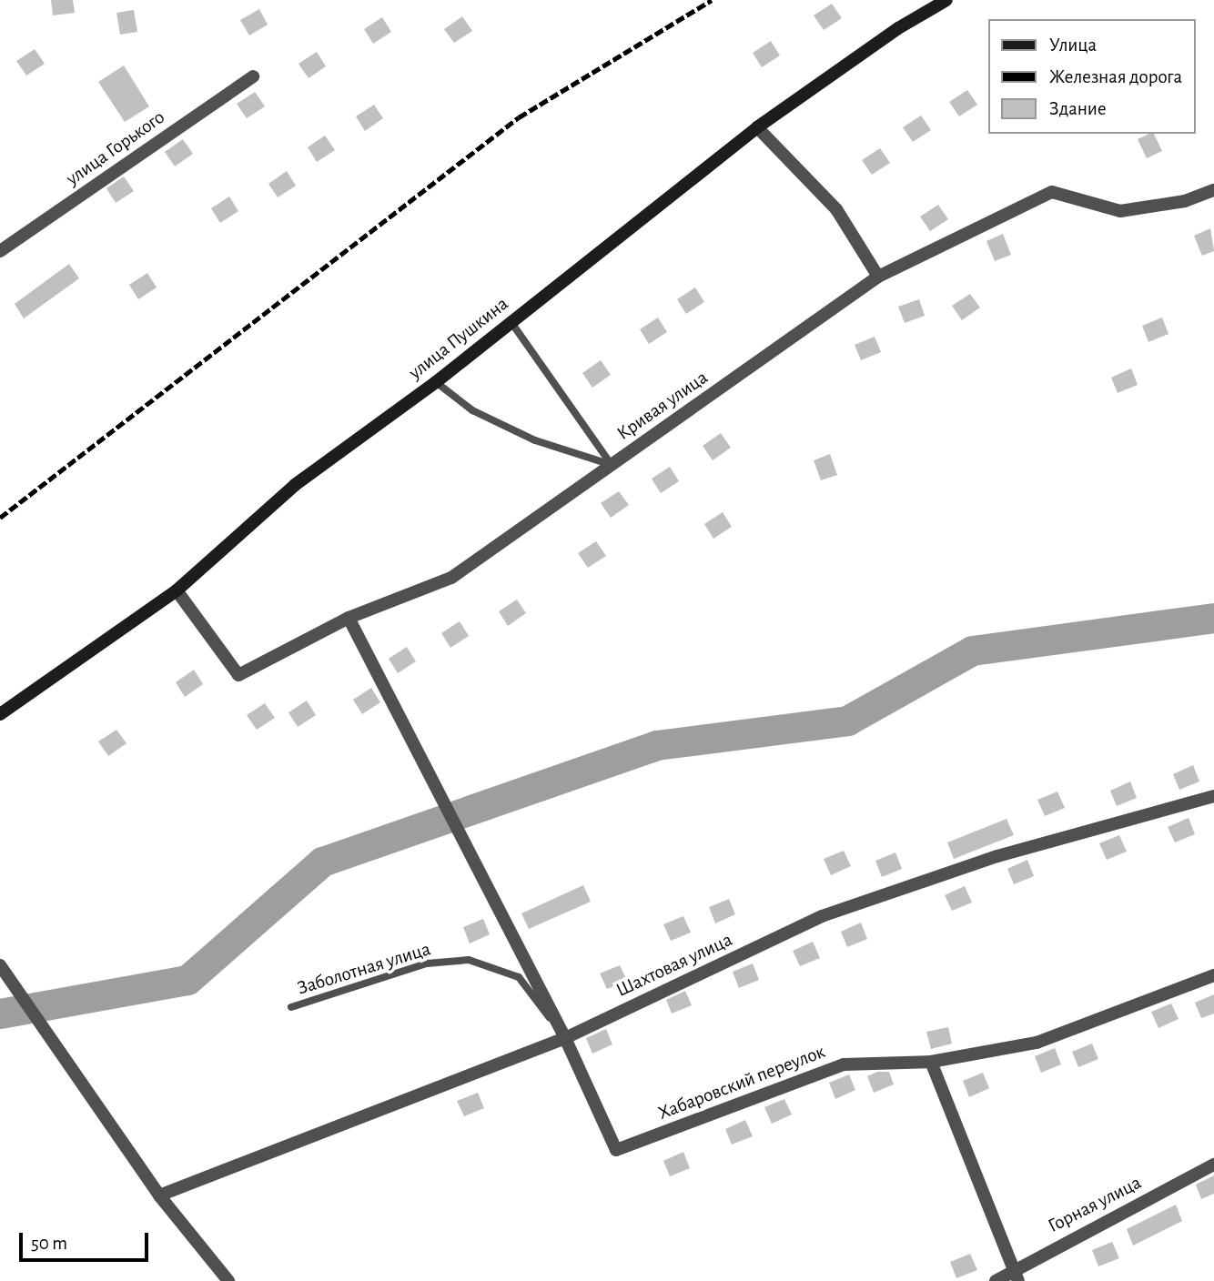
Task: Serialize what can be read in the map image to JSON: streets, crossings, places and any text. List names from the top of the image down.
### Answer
{
  "streets": {
    "main road": ["улица Пушкина"],
    "street": [
      "улица Горького",
      "Кривая улица",
      "Шахтовая улица",
      "Хабаровский переулок",
      "Горная улица"
    ],
    "lane": ["Заболотная улица"]
  },
  "crossings": [
    ["улица Пушкина", "Кривая улица"],
    ["Шахтовая улица", "Заболотная улица"],
    ["Шахтовая улица", "Хабаровский переулок"],
    ["Заболотная улица", "Хабаровский переулок"]
  ],
  "legend": ["Улица", "Железная дорога", "Здание"],
  "scale_bar": "50 m"
}
